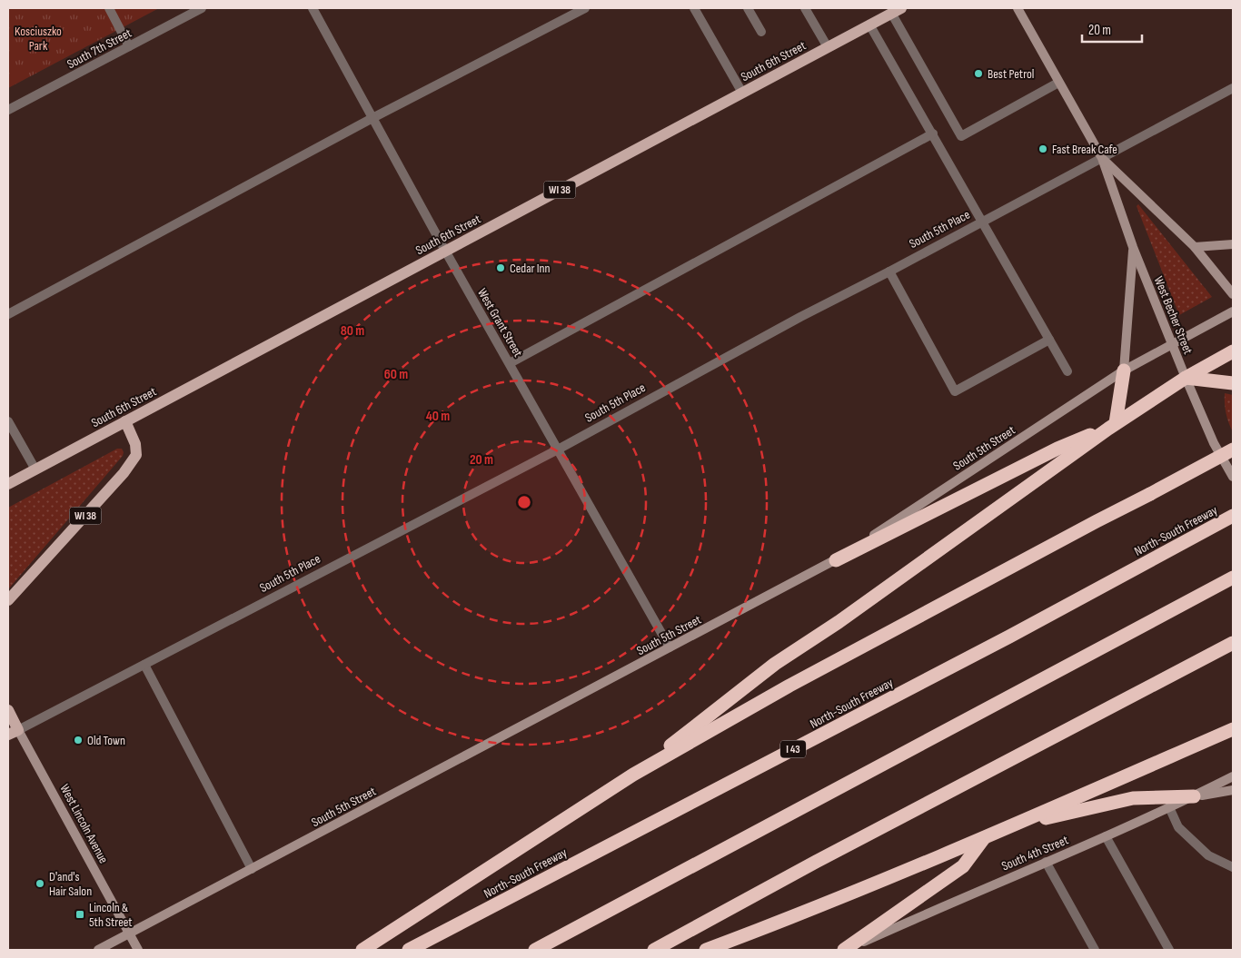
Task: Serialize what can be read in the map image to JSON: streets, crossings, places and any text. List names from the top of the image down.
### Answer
{
  "streets": {
    "highway": ["North-South Freeway", "I 43"],
    "main road": ["South 6th Street", "WI 38", "West Lincoln Avenue"],
    "street": [
      "South 7th Street",
      "South 5th Place",
      "West Becher Street",
      "West Grant Street",
      "South 5th Street",
      "South 4th Street"
    ]
  },
  "crossings": [
    ["South 6th Street", "WI 38"],
    ["South 6th Street", "West Grant Street"],
    ["South 5th Place", "West Becher Street"],
    ["South 5th Place", "West Grant Street"],
    ["South 5th Place", "West Lincoln Avenue"],
    ["West Becher Street", "South 5th Street"],
    ["West Grant Street", "South 5th Street"],
    ["South 5th Street", "West Lincoln Avenue"]
  ],
  "parks": ["Kosciuszko Park"],
  "places": {
    "other": [
      "Best Petrol",
      "Fast Break Cafe",
      "Cedar Inn",
      "Old Town",
      "D'and's Hair Salon"
    ],
    "transit": ["Lincoln & 5th Street"]
  },
  "scale_bar": "20 m",
  "rings": [
    "80 m",
    "60 m",
    "40 m",
    "20 m"
  ]
}
